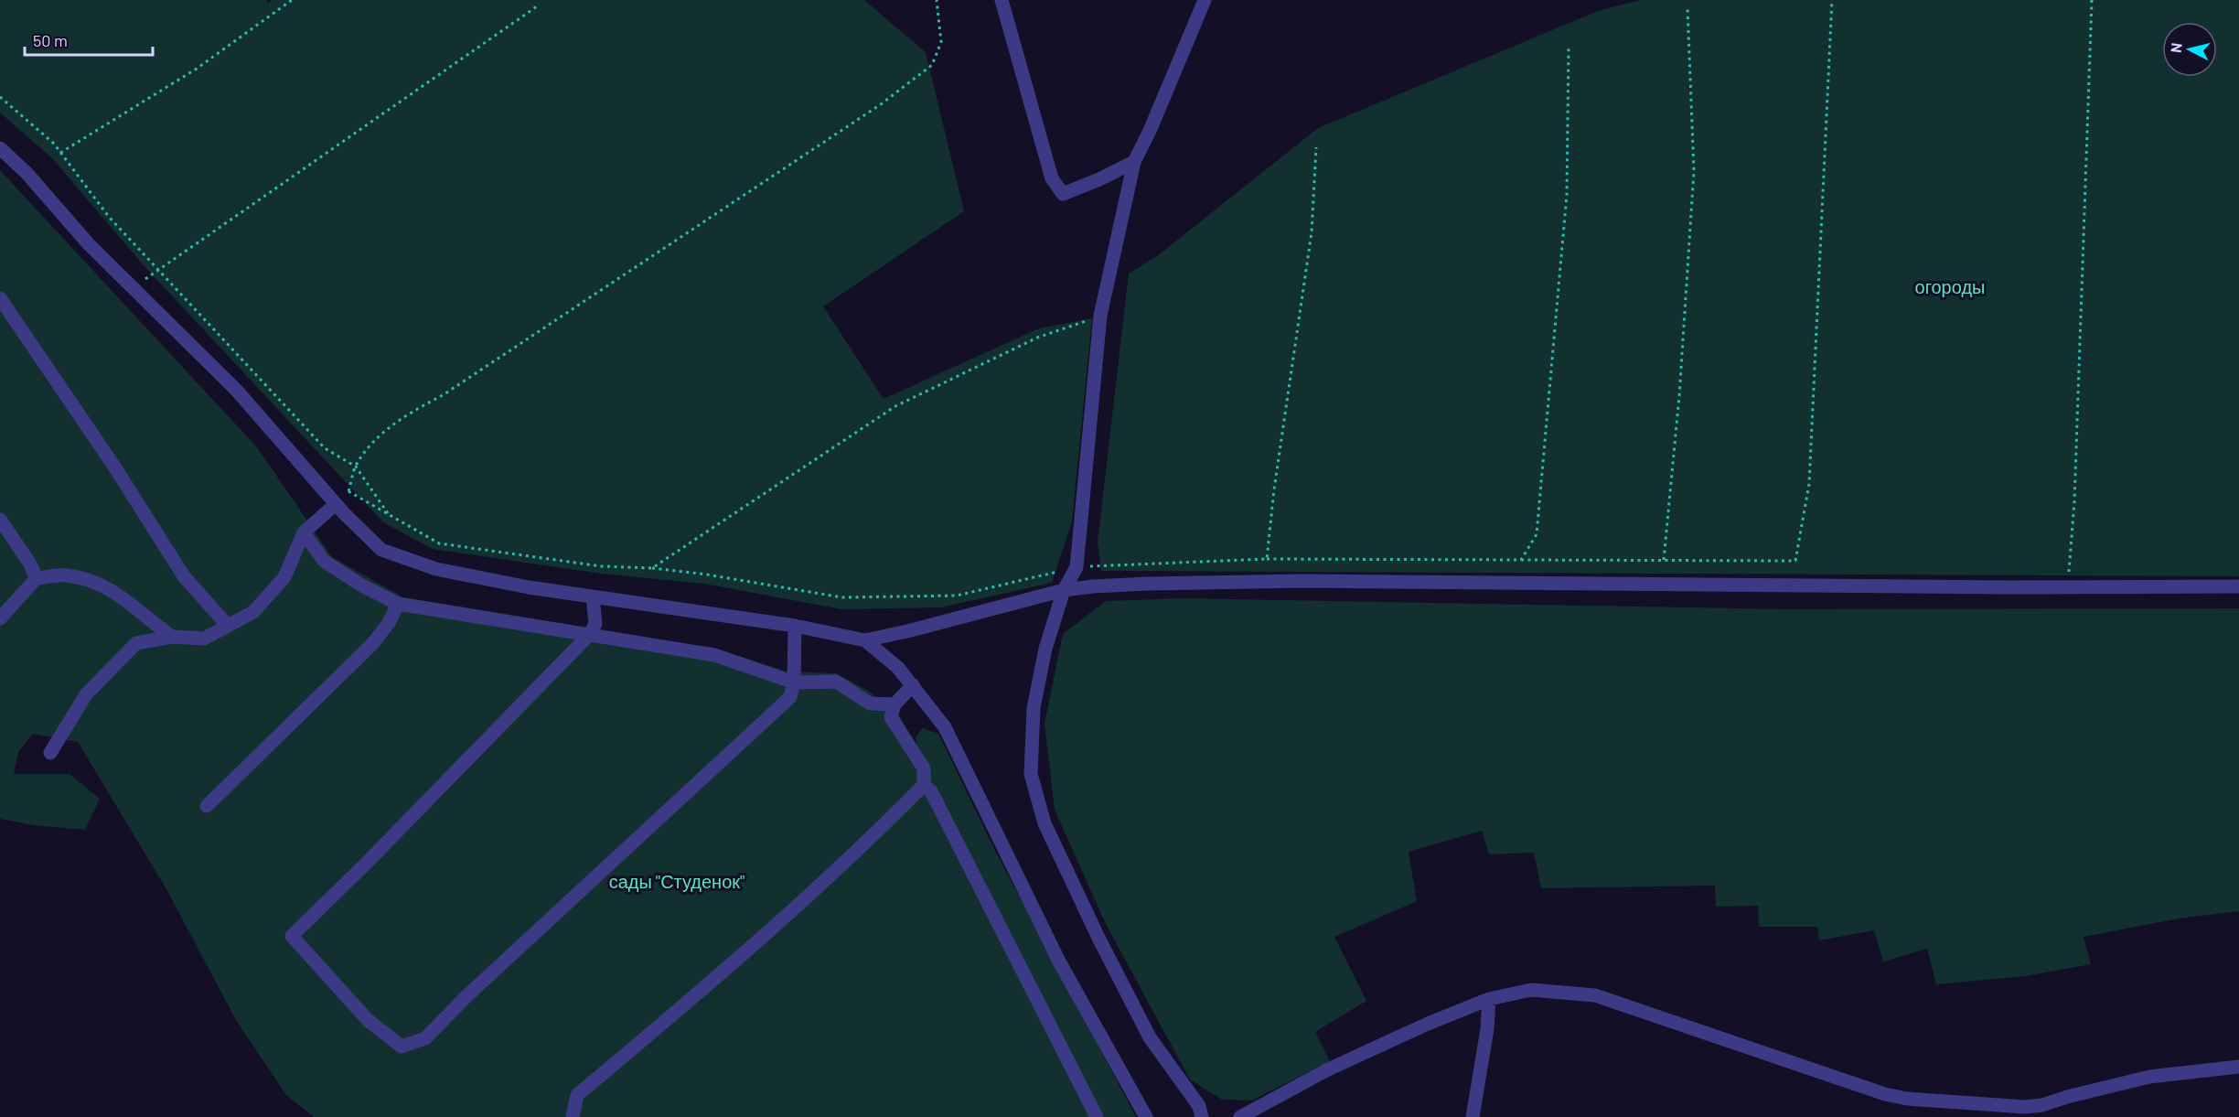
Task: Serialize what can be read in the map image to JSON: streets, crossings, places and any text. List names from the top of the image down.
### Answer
{
  "parks": ["огороды", "сады \"Студенок\""],
  "scale_bar": "50 m",
  "north": "left"
}
